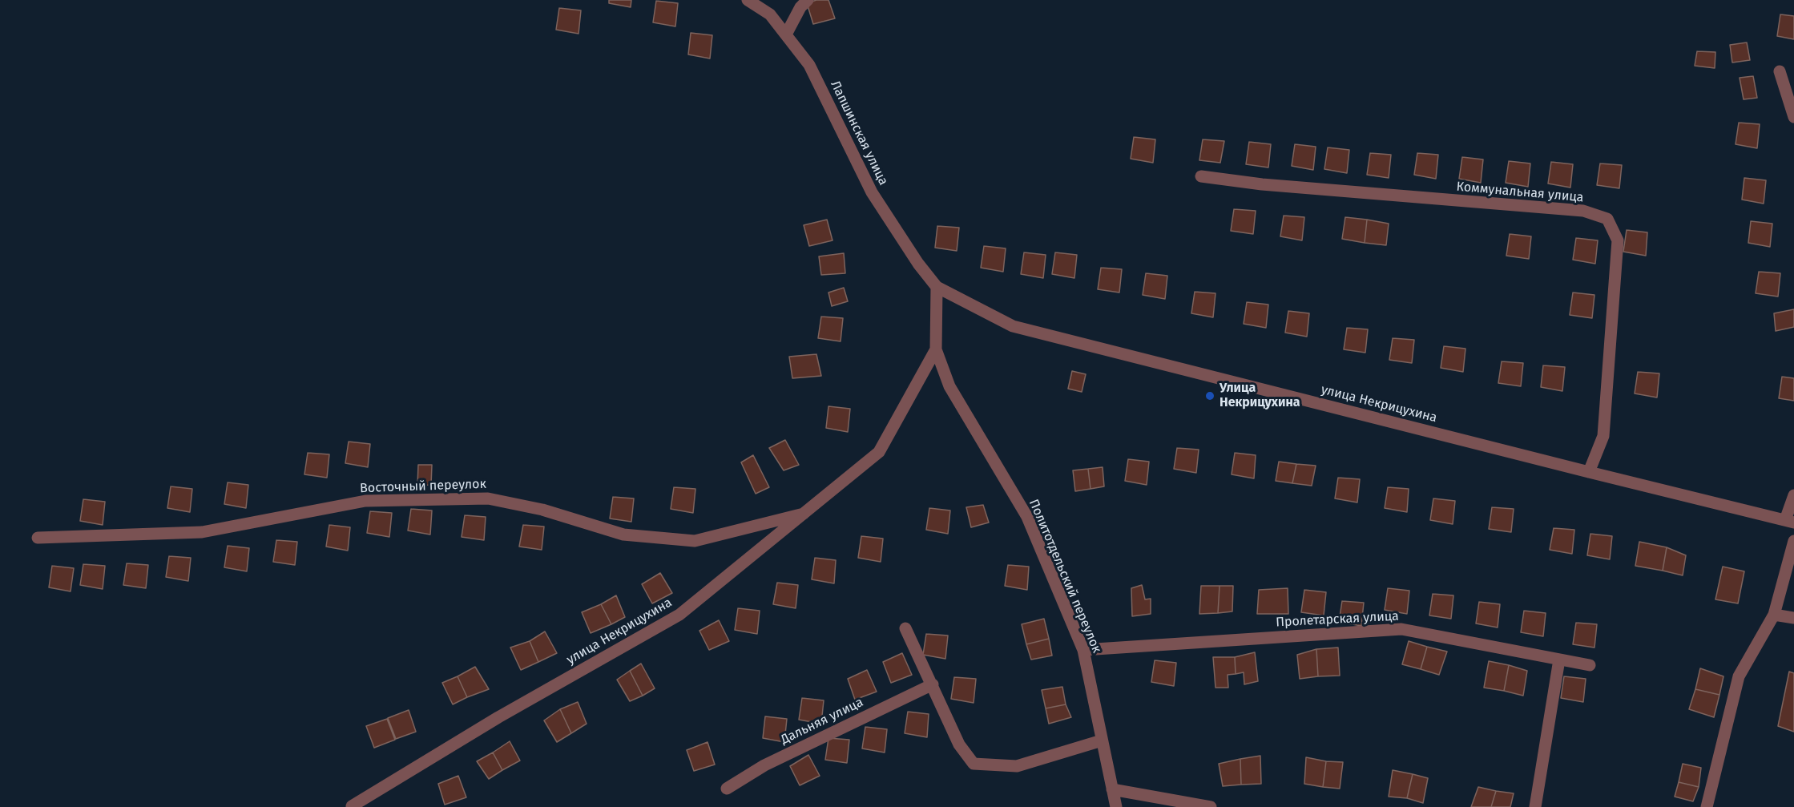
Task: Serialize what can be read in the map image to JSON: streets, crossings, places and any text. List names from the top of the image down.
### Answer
{
  "streets": {
    "street": [
      "Лапшинская улица",
      "Коммунальная улица",
      "улица Некрицухина",
      "Восточный переулок",
      "Политотдельский переулок",
      "Пролетарская улица",
      "Дальняя улица"
    ]
  },
  "crossings": [
    ["Лапшинская улица", "улица Некрицухина"],
    ["Лапшинская улица", "Политотдельский переулок"],
    ["Коммунальная улица", "улица Некрицухина"],
    ["улица Некрицухина", "Восточный переулок"],
    ["улица Некрицухина", "Политотдельский переулок"],
    ["Политотдельский переулок", "Пролетарская улица"]
  ],
  "places": ["Улица Некрицухина"]
}
